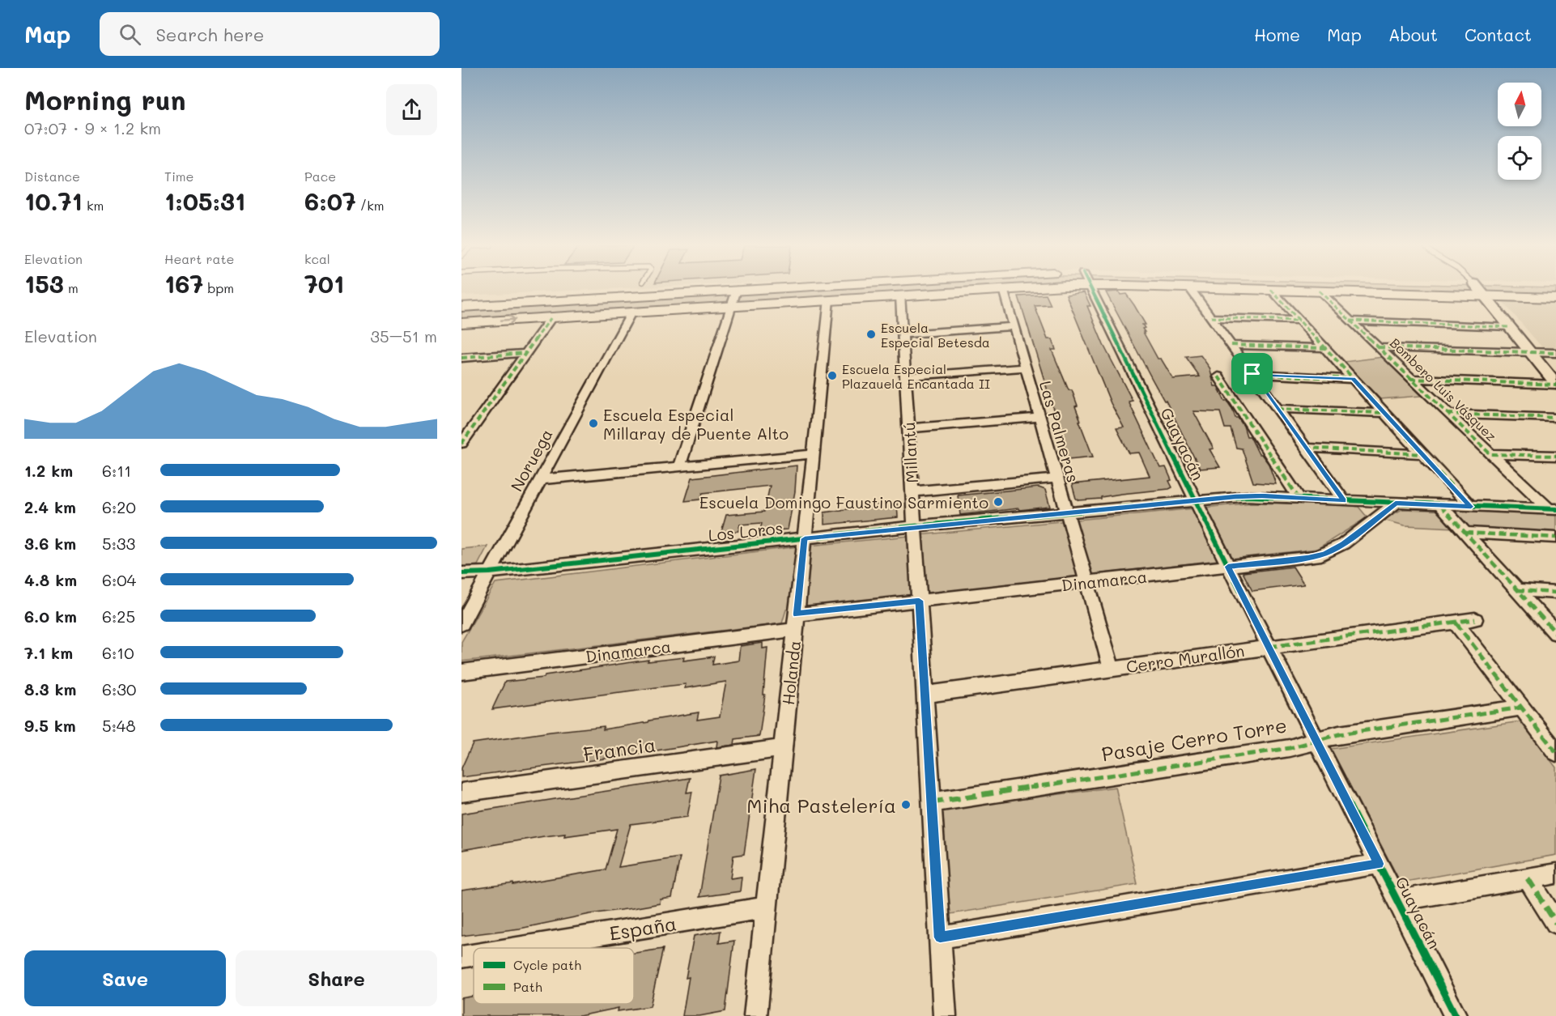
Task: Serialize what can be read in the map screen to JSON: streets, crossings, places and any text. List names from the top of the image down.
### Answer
{
  "streets": {
    "street": [
      "Bombero Luis Vásquez",
      "Las Palmeras",
      "Guayacán",
      "Millantú",
      "Noruega",
      "Los Loros",
      "Dinamarca",
      "Cerro Murallón",
      "Holanda",
      "Pasaje Cerro Torre",
      "Francia",
      "España"
    ]
  },
  "crossings": [
    ["Bombero Luis Vásquez", "Los Loros"],
    ["Las Palmeras", "Los Loros"],
    ["Las Palmeras", "Dinamarca"],
    ["Las Palmeras", "Cerro Murallón"],
    ["Guayacán", "Los Loros"],
    ["Guayacán", "Dinamarca"],
    ["Guayacán", "Cerro Murallón"],
    ["Guayacán", "Pasaje Cerro Torre"],
    ["Millantú", "Los Loros"],
    ["Millantú", "Dinamarca"],
    ["Millantú", "Cerro Murallón"],
    ["Millantú", "Pasaje Cerro Torre"],
    ["Noruega", "Los Loros"],
    ["Los Loros", "Dinamarca"],
    ["Los Loros", "Holanda"],
    ["Dinamarca", "Holanda"],
    ["Holanda", "Francia"],
    ["Holanda", "España"]
  ],
  "places": [
    "Escuela Especial Betesda",
    "Escuela Especial Plazauela Encantada II",
    "Escuela Especial Millaray de Puente Alto",
    "Escuela Domingo Faustino Sarmiento",
    "Miha Pastelería"
  ],
  "legend": ["Cycle path", "Path"],
  "north": "top",
  "page": {
    "header": "Map",
    "search": "Search here",
    "nav": [
      "Home",
      "Map",
      "About",
      "Contact"
    ],
    "heading": ["Morning run", "07:07 · 9 × 1.2 km"],
    "stats": [
      ["Distance", "10.71 km"],
      ["Time", "1:05:31"],
      ["Pace", "6:07 /km"],
      ["Elevation", "153 m"],
      ["Heart rate", "167 bpm"],
      ["kcal", "701"]
    ],
    "chart": ["Elevation", "35–51 m"],
    "list": [
      {
        "name": "1.2 km",
        "note": "6:11"
      },
      {
        "name": "2.4 km",
        "note": "6:20"
      },
      {
        "name": "3.6 km",
        "note": "5:33"
      },
      {
        "name": "4.8 km",
        "note": "6:04"
      },
      {
        "name": "6.0 km",
        "note": "6:25"
      },
      {
        "name": "7.1 km",
        "note": "6:10"
      },
      {
        "name": "8.3 km",
        "note": "6:30"
      },
      {
        "name": "9.5 km",
        "note": "5:48"
      }
    ],
    "buttons": ["Save", "Share"]
  }
}
